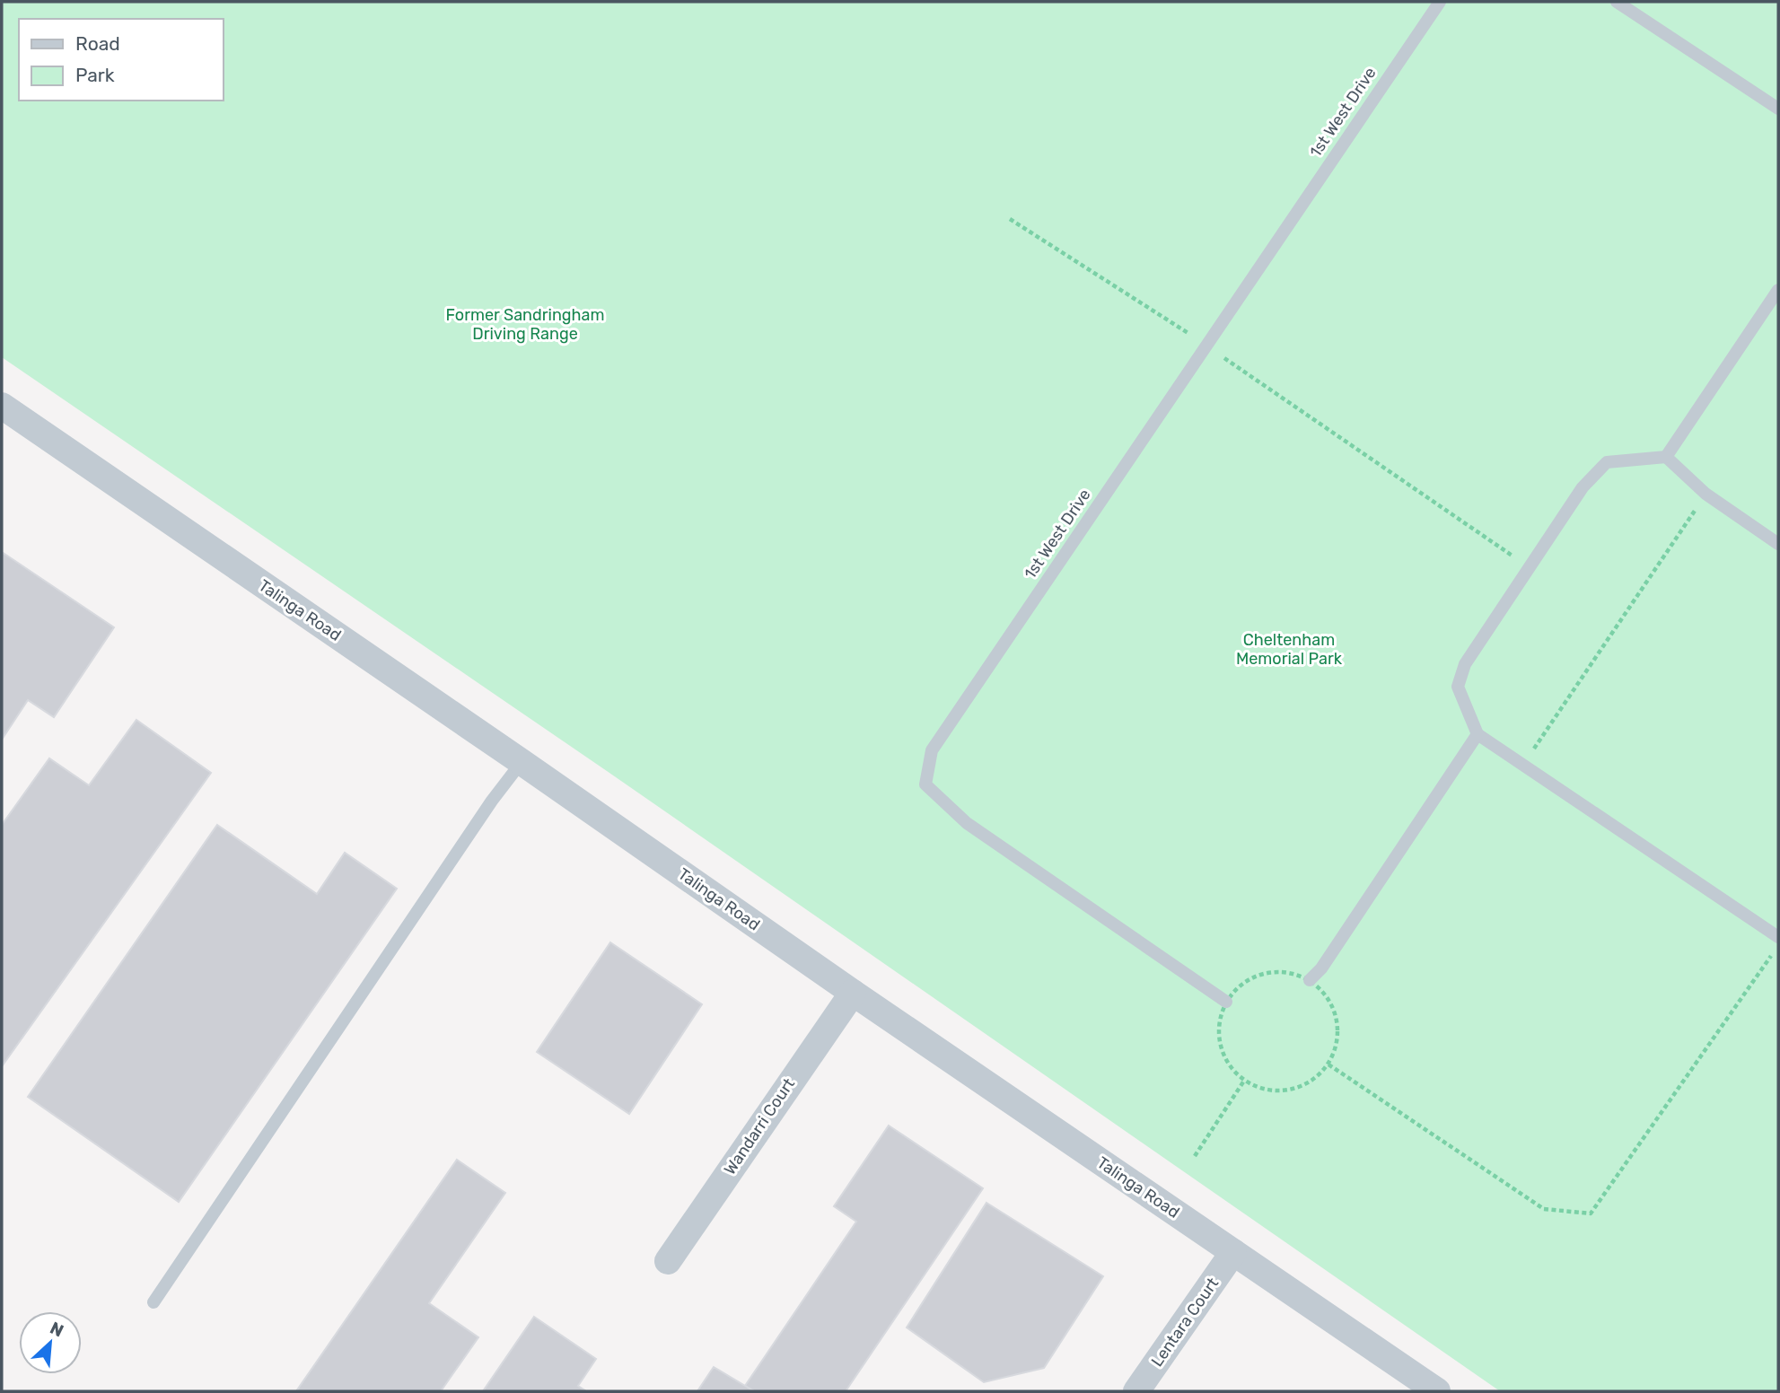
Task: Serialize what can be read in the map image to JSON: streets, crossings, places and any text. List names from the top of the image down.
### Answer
{
  "streets": {
    "street": ["Talinga Road", "Wandarri Court", "Lentara Court"],
    "lane": ["1st West Drive"]
  },
  "crossings": [
    ["Talinga Road", "Wandarri Court"],
    ["Talinga Road", "Lentara Court"]
  ],
  "parks": ["Former Sandringham Driving Range", "Cheltenham Memorial Park"],
  "legend": ["Road", "Park"],
  "north": "top right"
}
